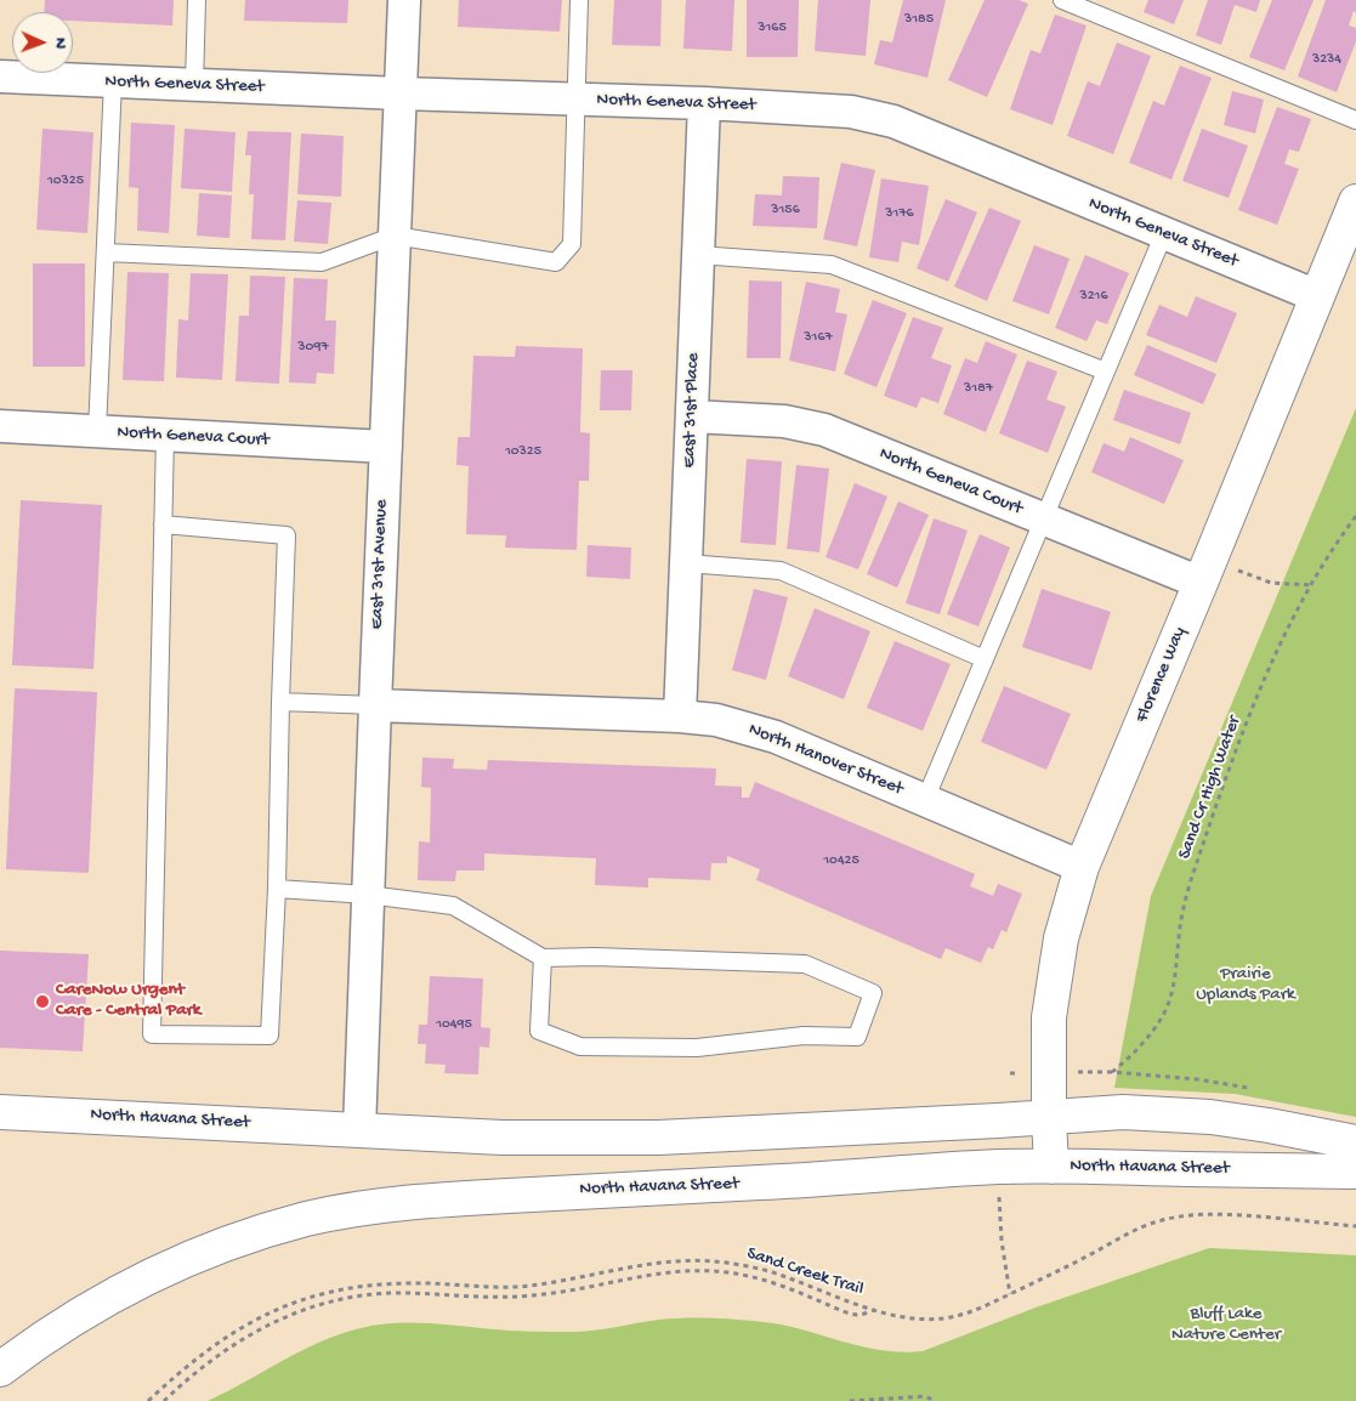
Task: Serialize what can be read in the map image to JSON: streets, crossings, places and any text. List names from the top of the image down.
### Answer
{
  "streets": {
    "main road": ["Florence Way", "North Havana Street"],
    "street": [
      "North Geneva Street",
      "East 31st Place",
      "North Geneva Court",
      "East 31st Avenue",
      "North Hanover Street"
    ],
    "path": ["Sand Cr High Water", "Sand Creek Trail"]
  },
  "crossings": [
    ["North Geneva Street", "East 31st Place"],
    ["North Geneva Street", "East 31st Avenue"],
    ["North Geneva Street", "Florence Way"],
    ["East 31st Place", "North Geneva Court"],
    ["East 31st Place", "North Hanover Street"],
    ["North Geneva Court", "East 31st Avenue"],
    ["North Geneva Court", "Florence Way"],
    ["East 31st Avenue", "North Hanover Street"],
    ["East 31st Avenue", "North Havana Street"],
    ["Florence Way", "North Hanover Street"],
    ["Florence Way", "North Havana Street"]
  ],
  "parks": ["Prairie Uplands Park", "Bluff Lake Nature Center"],
  "places": ["CareNow Urgent Care - Central Park"],
  "house_numbers": [
    "3185",
    "3165",
    "3234",
    "10325",
    "3156",
    "3176",
    "3216",
    "3167",
    "3097",
    "3187",
    "10325",
    "10425",
    "10495"
  ],
  "north": "right"
}
